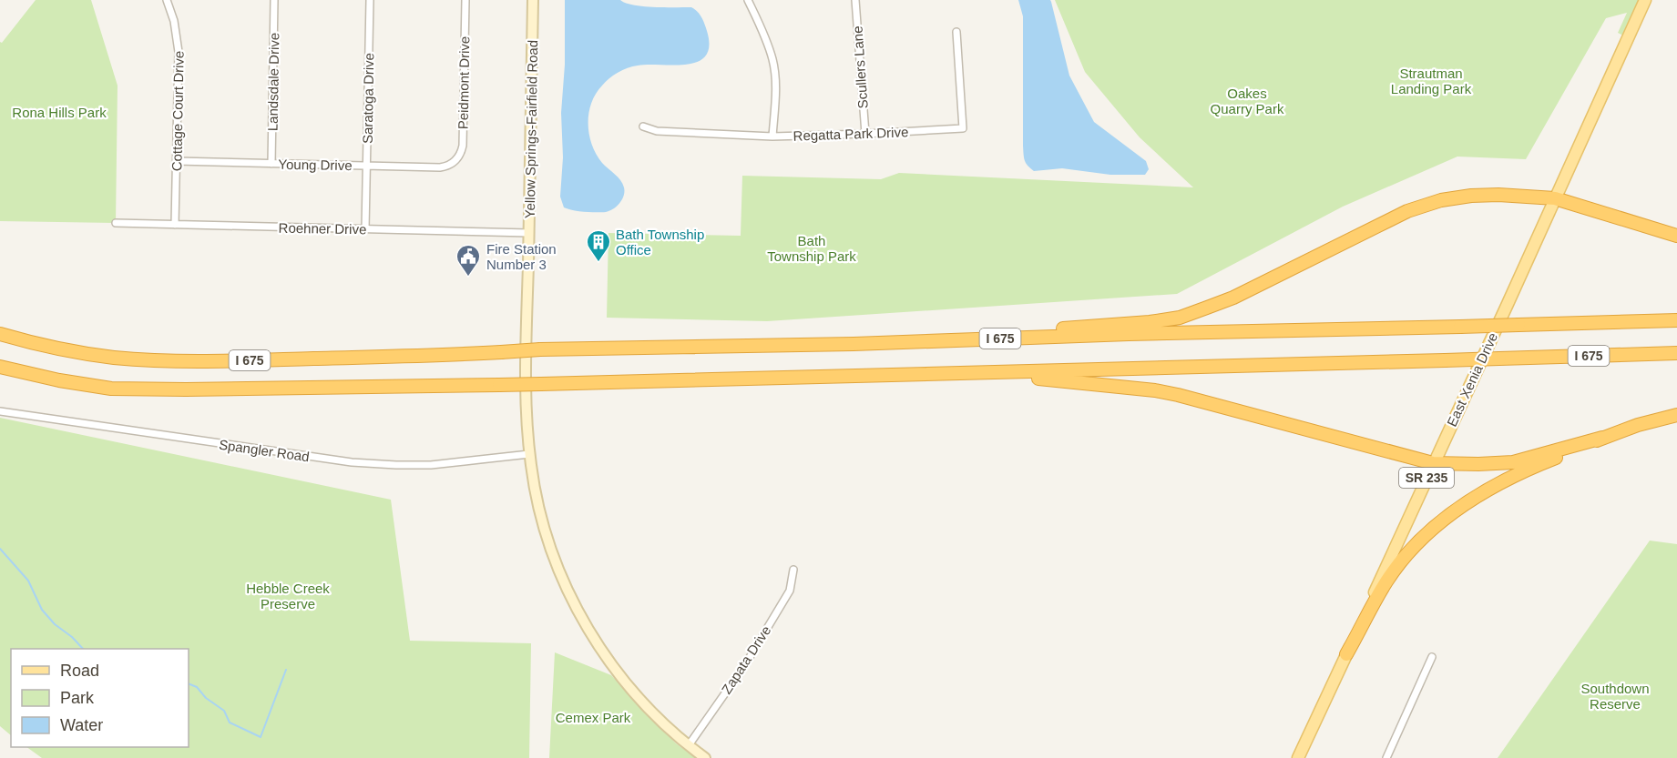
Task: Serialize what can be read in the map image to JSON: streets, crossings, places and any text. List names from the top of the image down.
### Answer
{
  "streets": {
    "highway": ["I 675"],
    "main road": ["Yellow Springs-Fairfield Road", "East Xenia Drive", "SR 235"],
    "street": [
      "Scullers Lane",
      "Landsdale Drive",
      "Peidmont Drive",
      "Saratoga Drive",
      "Cottage Court Drive",
      "Regatta Park Drive",
      "Young Drive",
      "Roehner Drive",
      "Spangler Road",
      "Zapata Drive"
    ]
  },
  "crossings": [
    ["Scullers Lane", "Regatta Park Drive"],
    ["Landsdale Drive", "Young Drive"],
    ["Peidmont Drive", "Young Drive"],
    ["Saratoga Drive", "Young Drive"],
    ["Saratoga Drive", "Roehner Drive"],
    ["Cottage Court Drive", "Young Drive"],
    ["Cottage Court Drive", "Roehner Drive"],
    ["Yellow Springs-Fairfield Road", "Roehner Drive"],
    ["Yellow Springs-Fairfield Road", "Spangler Road"],
    ["Yellow Springs-Fairfield Road", "Zapata Drive"]
  ],
  "parks": [
    "Strautman Landing Park",
    "Oakes Quarry Park",
    "Rona Hills Park",
    "Bath Township Park",
    "Hebble Creek Preserve",
    "Southdown Reserve",
    "Cemex Park"
  ],
  "places": {
    "building": ["Bath Township Office"],
    "public building": ["Fire Station Number 3"]
  },
  "legend": ["Road", "Park", "Water"]
}
